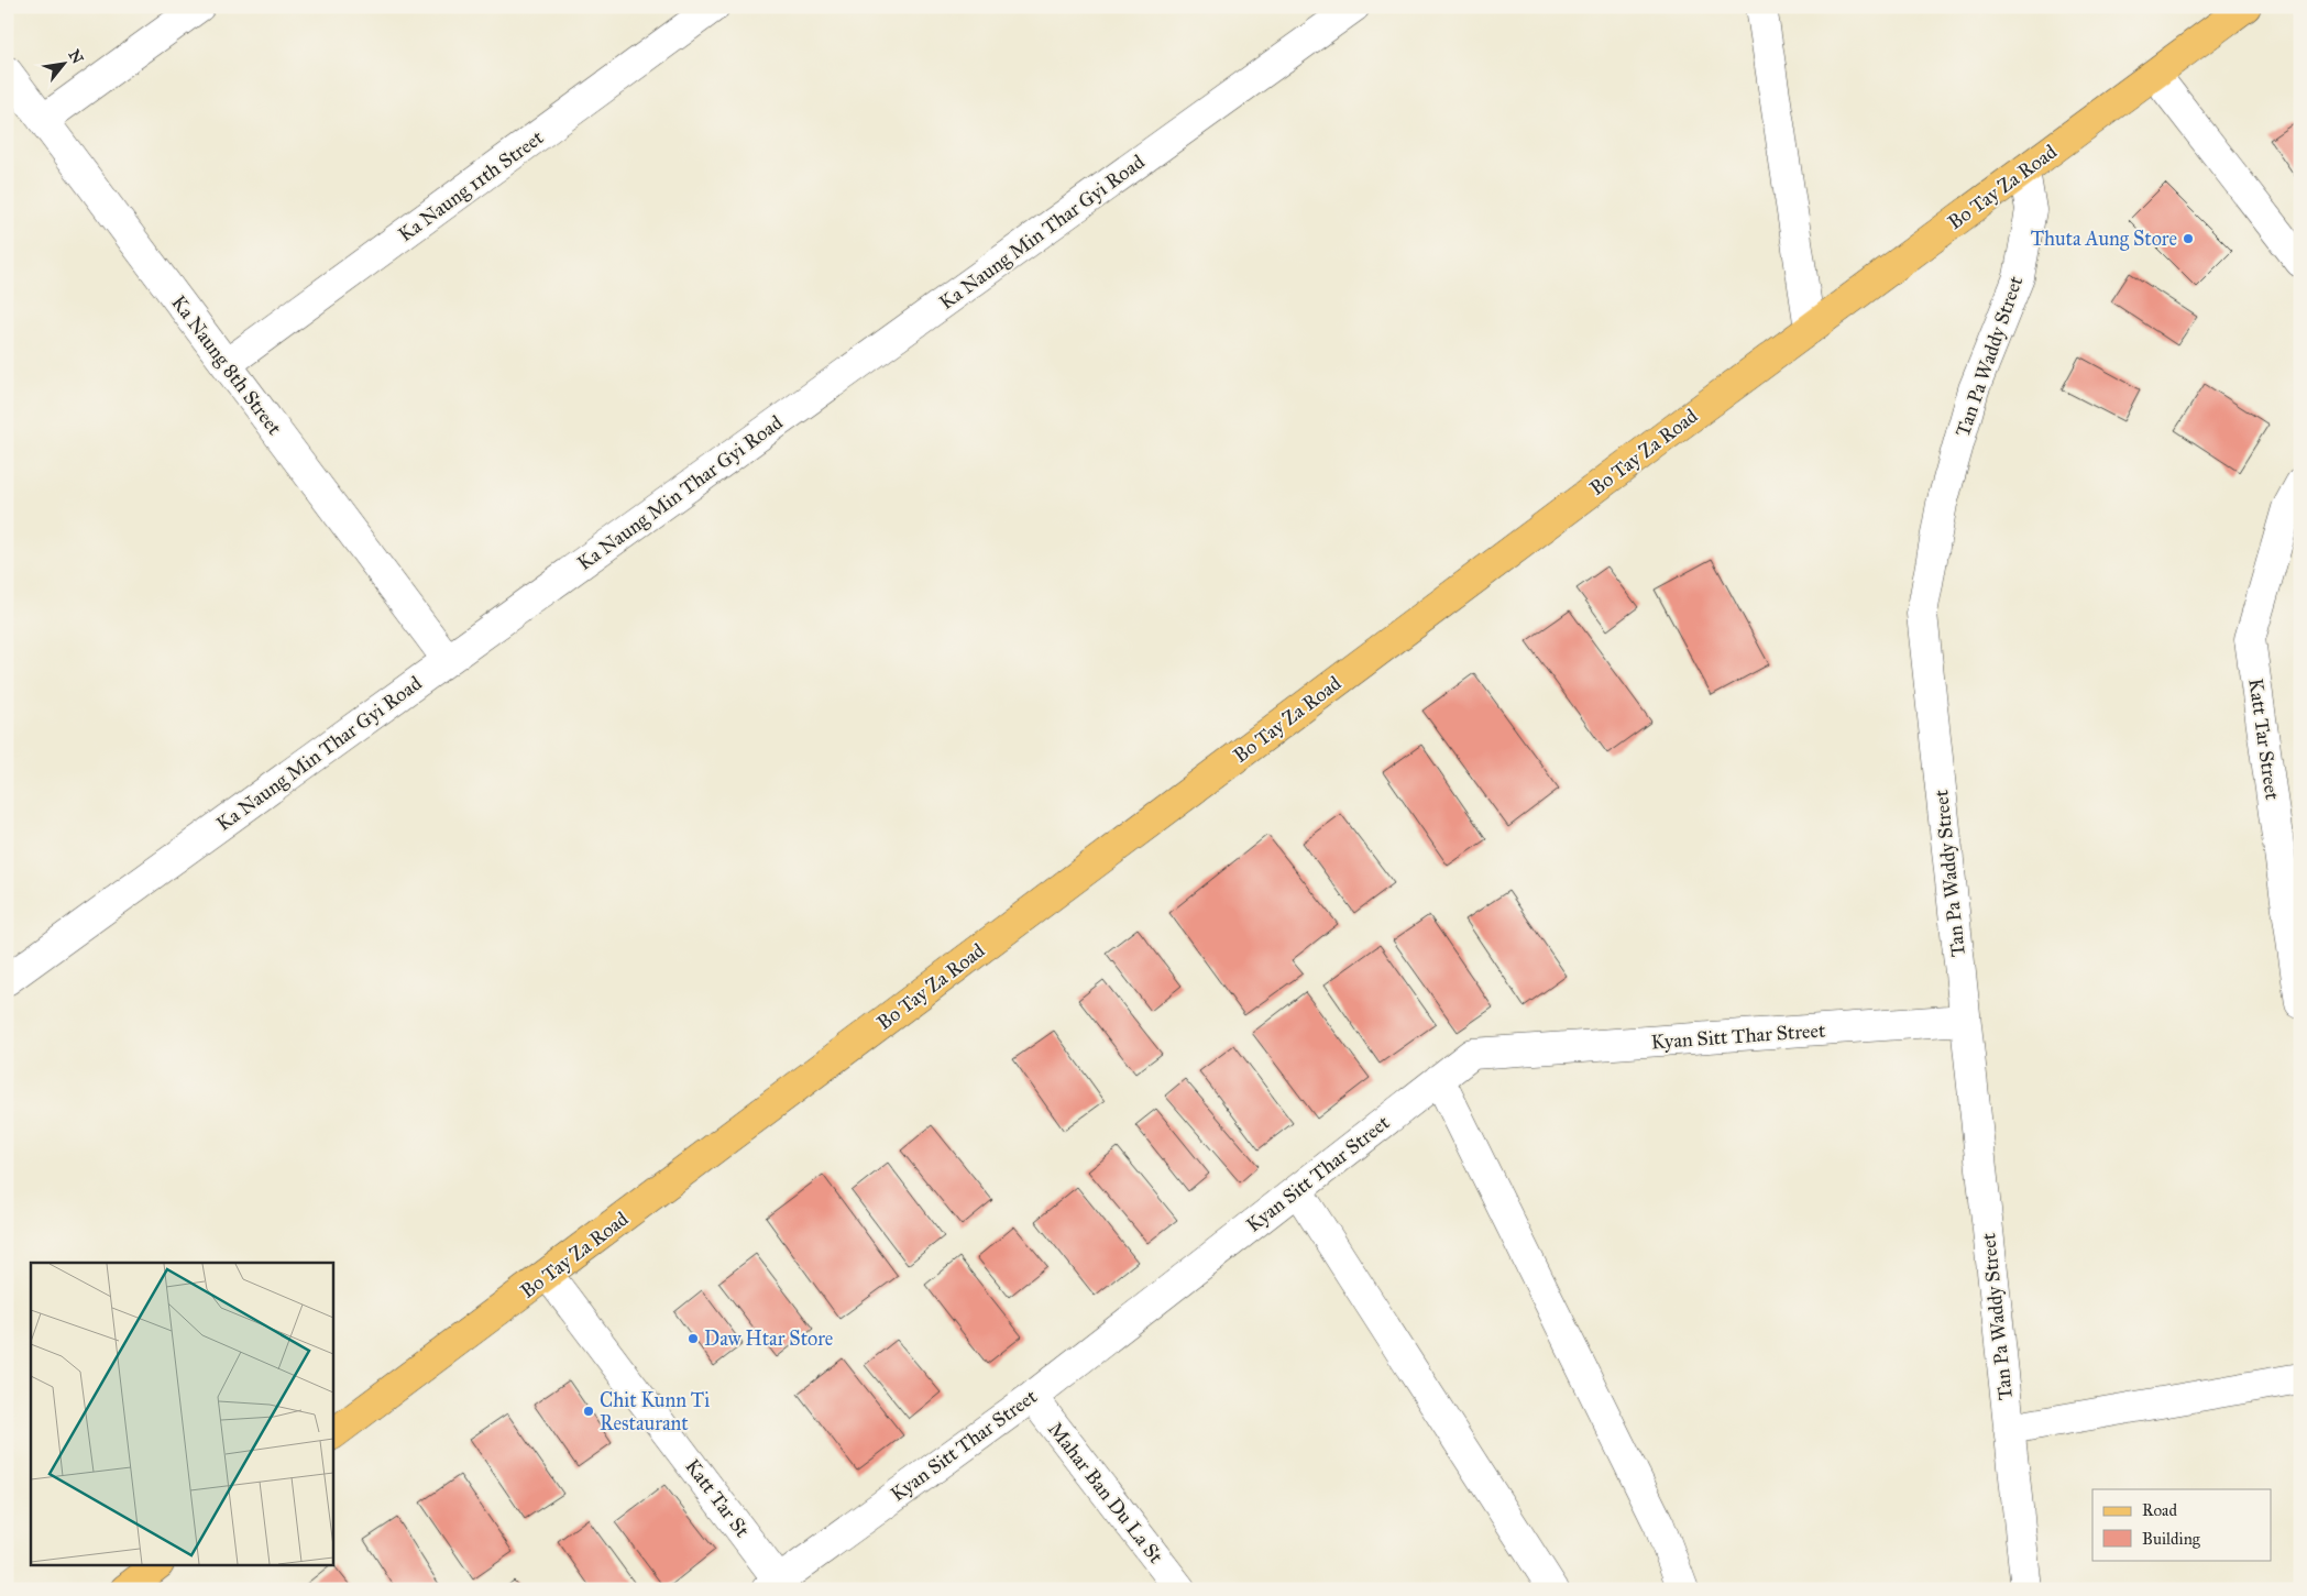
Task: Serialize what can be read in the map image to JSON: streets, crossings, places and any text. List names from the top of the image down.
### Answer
{
  "streets": {
    "main road": ["Bo Tay Za Road"],
    "street": [
      "Ka Naung 11th Street",
      "Ka Naung Min Thar Gyi Road",
      "Tan Pa Waddy Street",
      "Ka Naung 8th Street",
      "Katt Tar Street",
      "Kyan Sitt Thar Street",
      "Mahar Ban Du La St",
      "Katt Tar St"
    ]
  },
  "crossings": [
    ["Ka Naung 11th Street", "Ka Naung 8th Street"],
    ["Bo Tay Za Road", "Tan Pa Waddy Street"],
    ["Bo Tay Za Road", "Katt Tar St"],
    ["Ka Naung Min Thar Gyi Road", "Ka Naung 8th Street"],
    ["Tan Pa Waddy Street", "Kyan Sitt Thar Street"],
    ["Kyan Sitt Thar Street", "Mahar Ban Du La St"],
    ["Kyan Sitt Thar Street", "Katt Tar St"]
  ],
  "places": ["Thuta Aung Store", "Daw Htar Store", "Chit Kunn Ti Restaurant"],
  "legend": ["Road", "Building"],
  "north": "top right"
}
